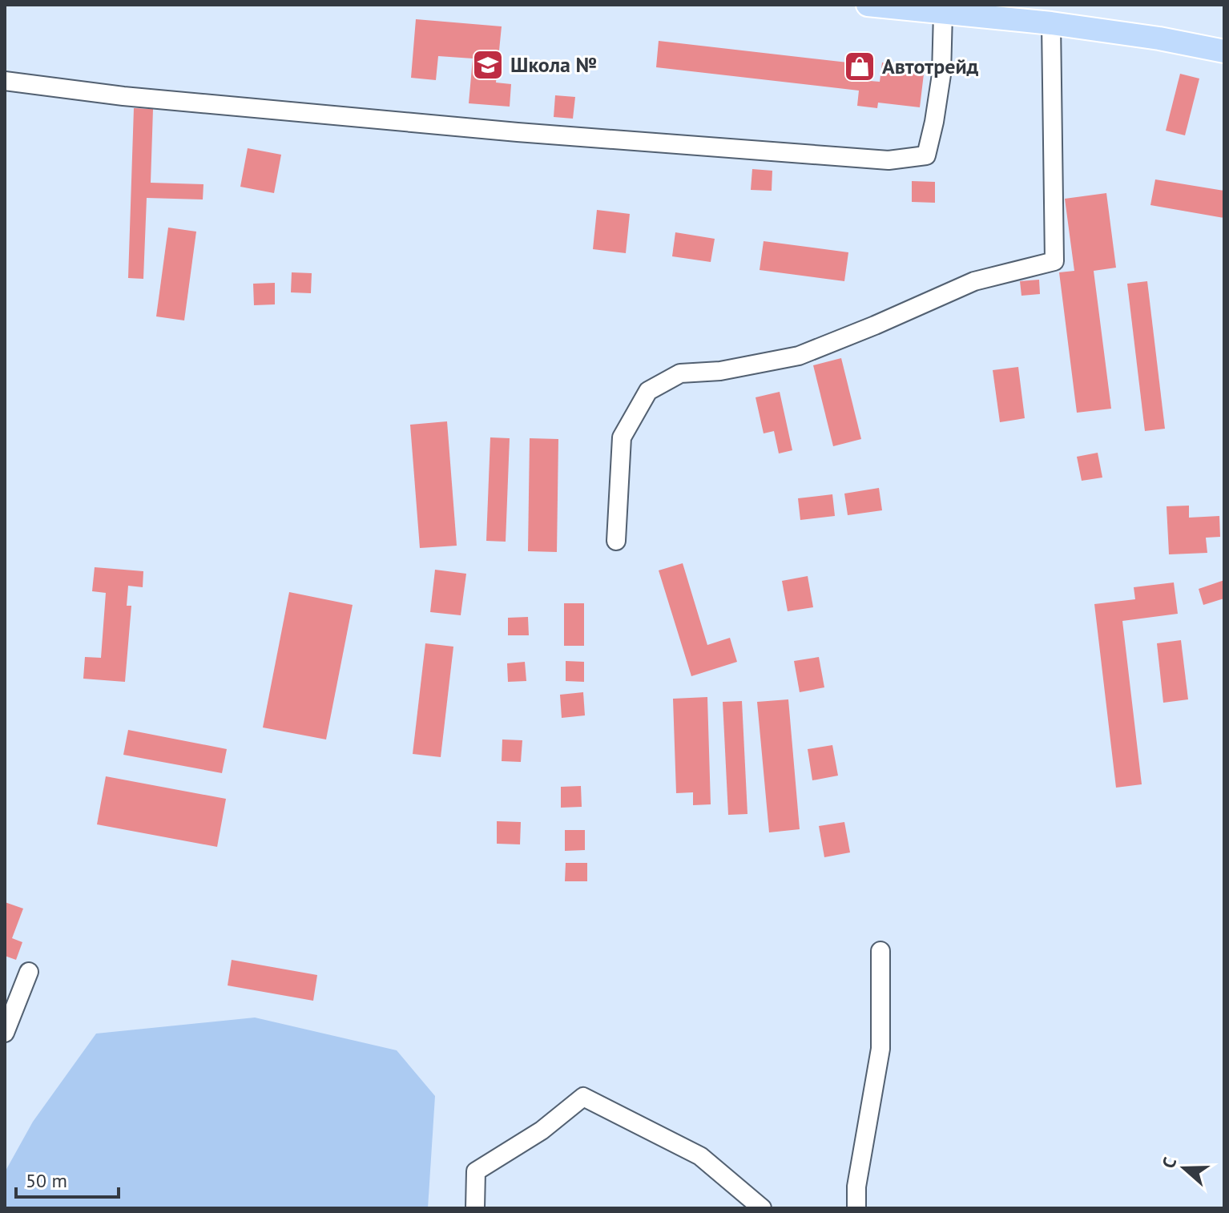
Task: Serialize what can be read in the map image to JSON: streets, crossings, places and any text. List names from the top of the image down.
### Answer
{
  "places": {
    "school or university": ["Школа №"],
    "shop": ["Автотрейд"]
  },
  "scale_bar": "50 m",
  "north": "left"
}
